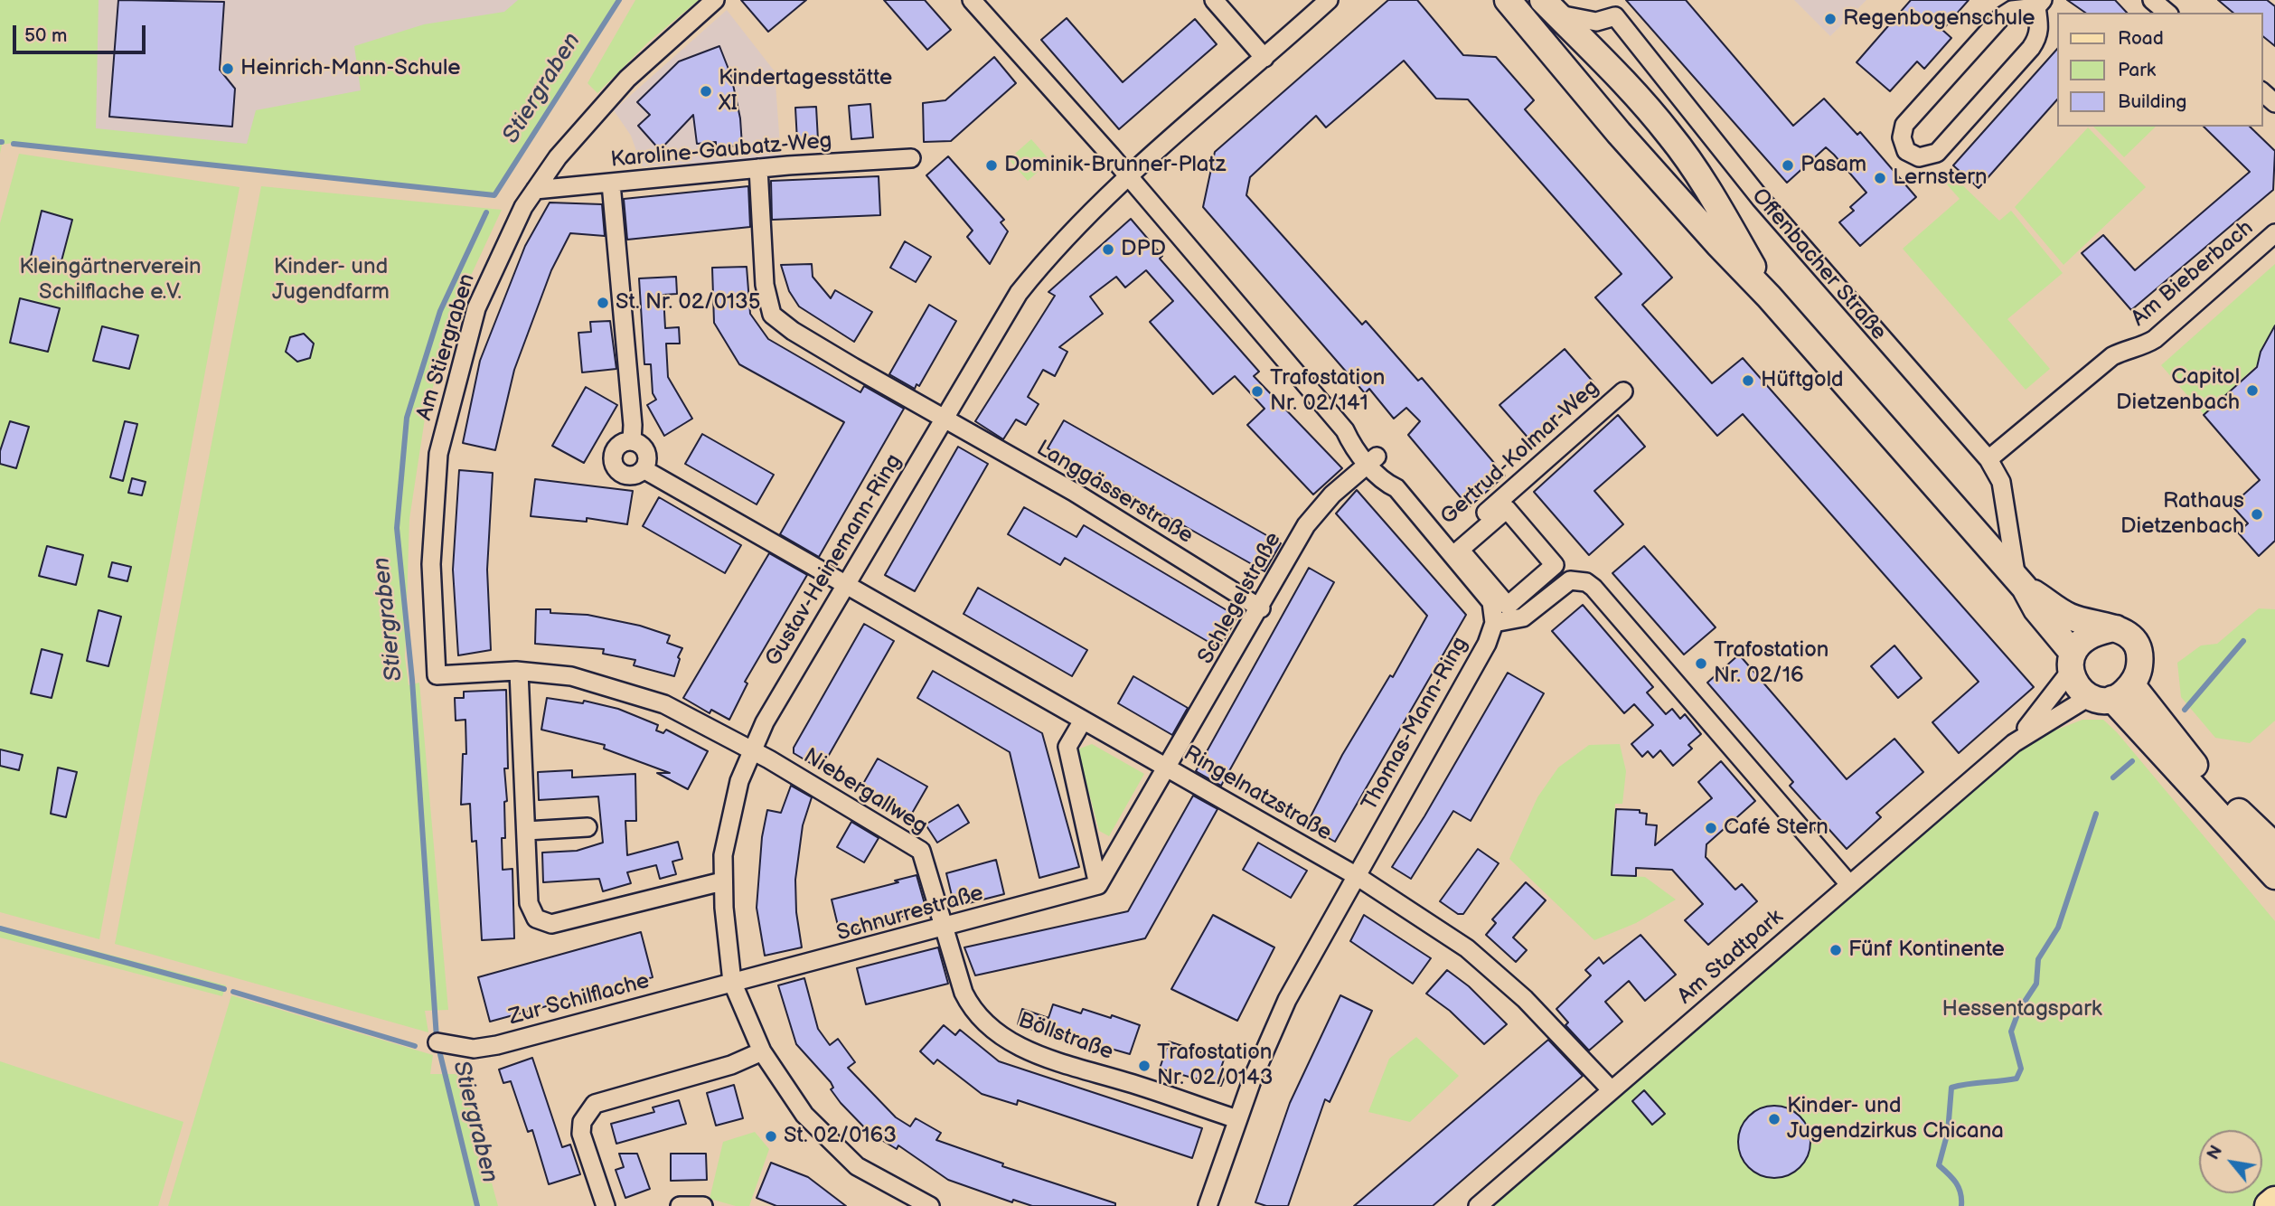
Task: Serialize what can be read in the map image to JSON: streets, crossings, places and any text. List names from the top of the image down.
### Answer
{
  "streets": {
    "main road": ["Offenbacher Straße"],
    "street": [
      "Karoline-Gaubatz-Weg",
      "Am Bieberbach",
      "Am Stiergraben",
      "Gertrud-Kolmar-Weg",
      "Langgässerstraße",
      "Gustav-Heinemann-Ring",
      "Schlegelstraße",
      "Thomas-Mann-Ring",
      "Niebergallweg",
      "Ringelnatzstraße",
      "Schnurrestraße",
      "Am Stadtpark",
      "Zur Schilflache",
      "Böllstraße"
    ]
  },
  "crossings": [
    ["Karoline-Gaubatz-Weg", "Am Stiergraben"],
    ["Karoline-Gaubatz-Weg", "Langgässerstraße"],
    ["Offenbacher Straße", "Am Bieberbach"],
    ["Offenbacher Straße", "Am Stadtpark"],
    ["Am Stiergraben", "Niebergallweg"],
    ["Gertrud-Kolmar-Weg", "Thomas-Mann-Ring"],
    ["Langgässerstraße", "Gustav-Heinemann-Ring"],
    ["Langgässerstraße", "Schlegelstraße"],
    ["Gustav-Heinemann-Ring", "Thomas-Mann-Ring"],
    ["Gustav-Heinemann-Ring", "Niebergallweg"],
    ["Gustav-Heinemann-Ring", "Ringelnatzstraße"],
    ["Gustav-Heinemann-Ring", "Schnurrestraße"],
    ["Gustav-Heinemann-Ring", "Zur Schilflache"],
    ["Schlegelstraße", "Thomas-Mann-Ring"],
    ["Schlegelstraße", "Ringelnatzstraße"],
    ["Thomas-Mann-Ring", "Ringelnatzstraße"],
    ["Thomas-Mann-Ring", "Böllstraße"],
    ["Niebergallweg", "Schnurrestraße"],
    ["Niebergallweg", "Böllstraße"],
    ["Ringelnatzstraße", "Am Stadtpark"],
    ["Schnurrestraße", "Zur Schilflache"],
    ["Schnurrestraße", "Böllstraße"]
  ],
  "water": ["Stiergraben"],
  "parks": ["Kleingärtnerverein Schilflache e.V.", "Kinder- und Jugendfarm", "Hessentagspark"],
  "places": [
    "Regenbogenschule",
    "Heinrich-Mann-Schule",
    "Kindertagesstätte XI",
    "Dominik-Brunner-Platz",
    "Pasam",
    "Lernstern",
    "DPD",
    "St. Nr. 02/0135",
    "Hüftgold",
    "Capitol Dietzenbach",
    "Trafostation Nr. 02/141",
    "Rathaus Dietzenbach",
    "Trafostation Nr. 02/16",
    "Café Stern",
    "Fünf Kontinente",
    "Trafostation Nr. 02/0143",
    "Kinder- und Jugendzirkus Chicana",
    "St. 02/0163"
  ],
  "legend": ["Road", "Park", "Building"],
  "scale_bar": "50 m",
  "north": "top left"
}
